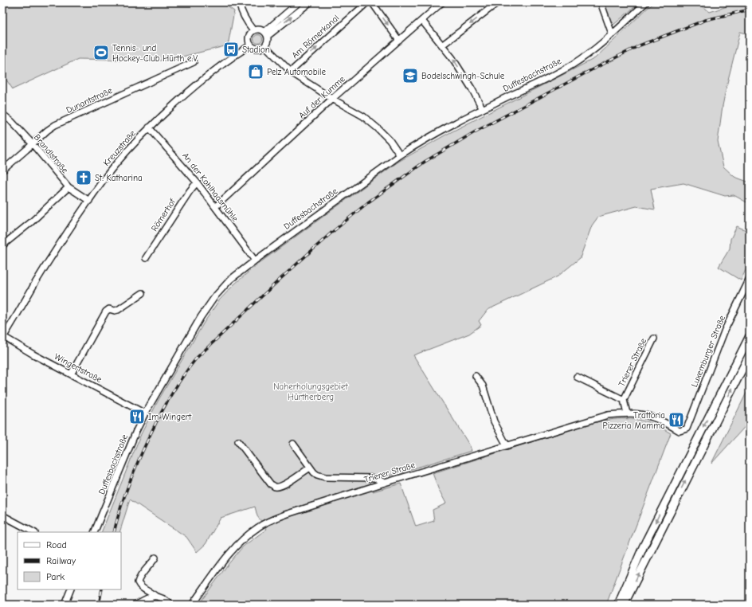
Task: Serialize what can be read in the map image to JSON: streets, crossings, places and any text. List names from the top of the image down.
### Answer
{
  "streets": {
    "street": [
      "Am Römerkanal",
      "Duffesbachstraße",
      "Auf der Kumme",
      "Dunantstraße",
      "Kreuzstraße",
      "Brandlstraße",
      "An der Kohlhaasmühle",
      "Römerhof",
      "Luxemburger Straße",
      "Trierer Straße",
      "Wingertstraße"
    ]
  },
  "crossings": [
    ["Duffesbachstraße", "An der Kohlhaasmühle"],
    ["Duffesbachstraße", "Wingertstraße"],
    ["Auf der Kumme", "An der Kohlhaasmühle"],
    ["Dunantstraße", "Brandlstraße"],
    ["Kreuzstraße", "Brandlstraße"],
    ["Kreuzstraße", "An der Kohlhaasmühle"],
    ["Kreuzstraße", "Wingertstraße"],
    ["An der Kohlhaasmühle", "Römerhof"],
    ["Luxemburger Straße", "Trierer Straße"]
  ],
  "parks": ["Naherholungsgebiet Hürtherberg"],
  "places": {
    "bus stop": ["Stadion"],
    "sports": ["Tennis- und Hockey-Club Hürth e.V."],
    "shop": ["Pelz Automobile"],
    "school or university": ["Bodelschwingh-Schule"],
    "church": ["St. Katharina"],
    "restaurant": ["Im Wingert", "Trattoria Pizzeria Mamma"]
  },
  "legend": ["Road", "Railway", "Park"]
}
